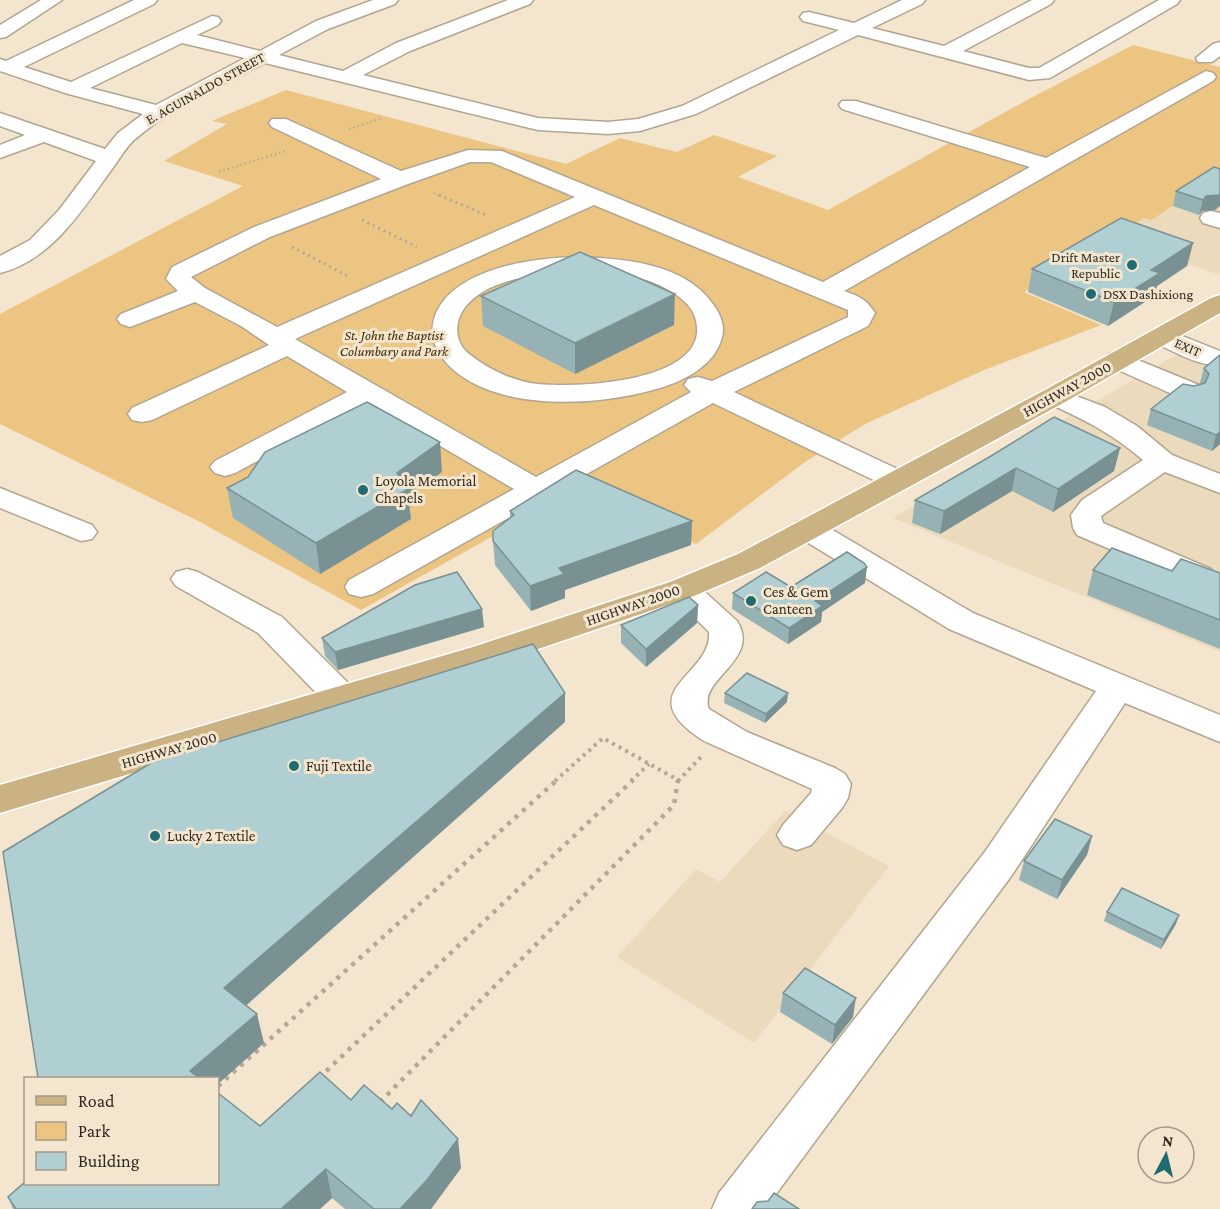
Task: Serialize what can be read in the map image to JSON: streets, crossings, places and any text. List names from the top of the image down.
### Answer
{
  "streets": {
    "main road": ["HIGHWAY 2000"],
    "street": ["E. AGUINALDO STREET", "EXIT"]
  },
  "crossings": [
    ["EXIT", "HIGHWAY 2000"]
  ],
  "parks": ["St. John the Baptist Columbary and Park"],
  "places": [
    "Drift Master Republic",
    "DSX Dashixiong",
    "Loyola Memorial Chapels",
    "Ces & Gem Canteen",
    "Fuji Textile",
    "Lucky 2 Textile"
  ],
  "legend": ["Road", "Park", "Building"],
  "north": "top"
}
